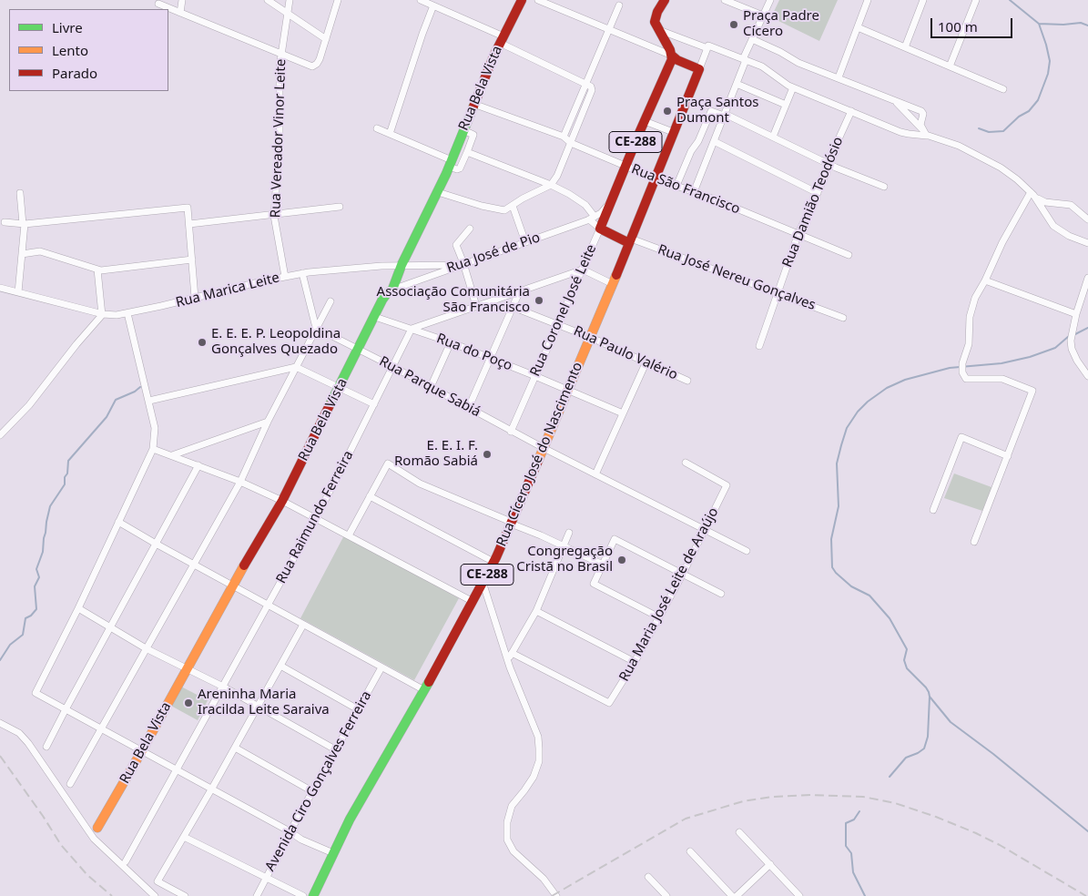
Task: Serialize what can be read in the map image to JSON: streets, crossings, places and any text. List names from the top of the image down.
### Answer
{
  "streets": {
    "main road": [
      "Rua Bela Vista",
      "CE-288",
      "Rua José Nereu Gonçalves",
      "Rua Coronel José Leite",
      "Rua Cícero José do Nascimento"
    ],
    "street": [
      "Rua Vereador Vinor Leite",
      "Rua São Francisco",
      "Rua Damião Teodósio",
      "Rua José de Pio",
      "Rua Marica Leite",
      "Rua do Poço",
      "Rua Paulo Valério",
      "Rua Parque Sabiá",
      "Rua Raimundo Ferreira",
      "Rua Maria José Leite de Araújo",
      "Avenida Ciro Gonçalves Ferreira"
    ]
  },
  "crossings": [
    ["Rua Bela Vista", "Rua São Francisco"],
    ["Rua Bela Vista", "Rua José de Pio"],
    ["Rua Bela Vista", "Rua Marica Leite"],
    ["Rua Bela Vista", "Rua do Poço"],
    ["Rua Bela Vista", "Rua Parque Sabiá"],
    ["Rua Vereador Vinor Leite", "Rua Marica Leite"],
    ["Rua São Francisco", "Rua Damião Teodósio"],
    ["Rua São Francisco", "Rua Coronel José Leite"],
    ["Rua São Francisco", "Rua Cícero José do Nascimento"],
    ["Rua Damião Teodósio", "Rua José Nereu Gonçalves"],
    ["Rua José de Pio", "Rua José Nereu Gonçalves"],
    ["Rua José de Pio", "Rua Marica Leite"],
    ["Rua José de Pio", "Rua Coronel José Leite"],
    ["Rua José Nereu Gonçalves", "Rua Coronel José Leite"],
    ["Rua José Nereu Gonçalves", "Rua Cícero José do Nascimento"],
    ["Rua Coronel José Leite", "Rua do Poço"],
    ["Rua Coronel José Leite", "Rua Paulo Valério"],
    ["Rua Coronel José Leite", "Rua Parque Sabiá"],
    ["Rua do Poço", "Rua Cícero José do Nascimento"],
    ["Rua do Poço", "Rua Raimundo Ferreira"],
    ["Rua Paulo Valério", "Rua Cícero José do Nascimento"],
    ["Rua Parque Sabiá", "Rua Cícero José do Nascimento"],
    ["Rua Parque Sabiá", "Rua Raimundo Ferreira"],
    ["Rua Parque Sabiá", "Rua Maria José Leite de Araújo"]
  ],
  "places": [
    "Praça Padre Cícero",
    "Praça Santos Dumont",
    "Associação Comunitária São Francisco",
    "E. E. E. P. Leopoldina Gonçalves Quezado",
    "E. E. I. F. Romão Sabiá",
    "Congregação Cristã no Brasil",
    "Areninha Maria Iracilda Leite Saraiva"
  ],
  "legend": ["Livre", "Lento", "Parado"],
  "scale_bar": "100 m"
}
